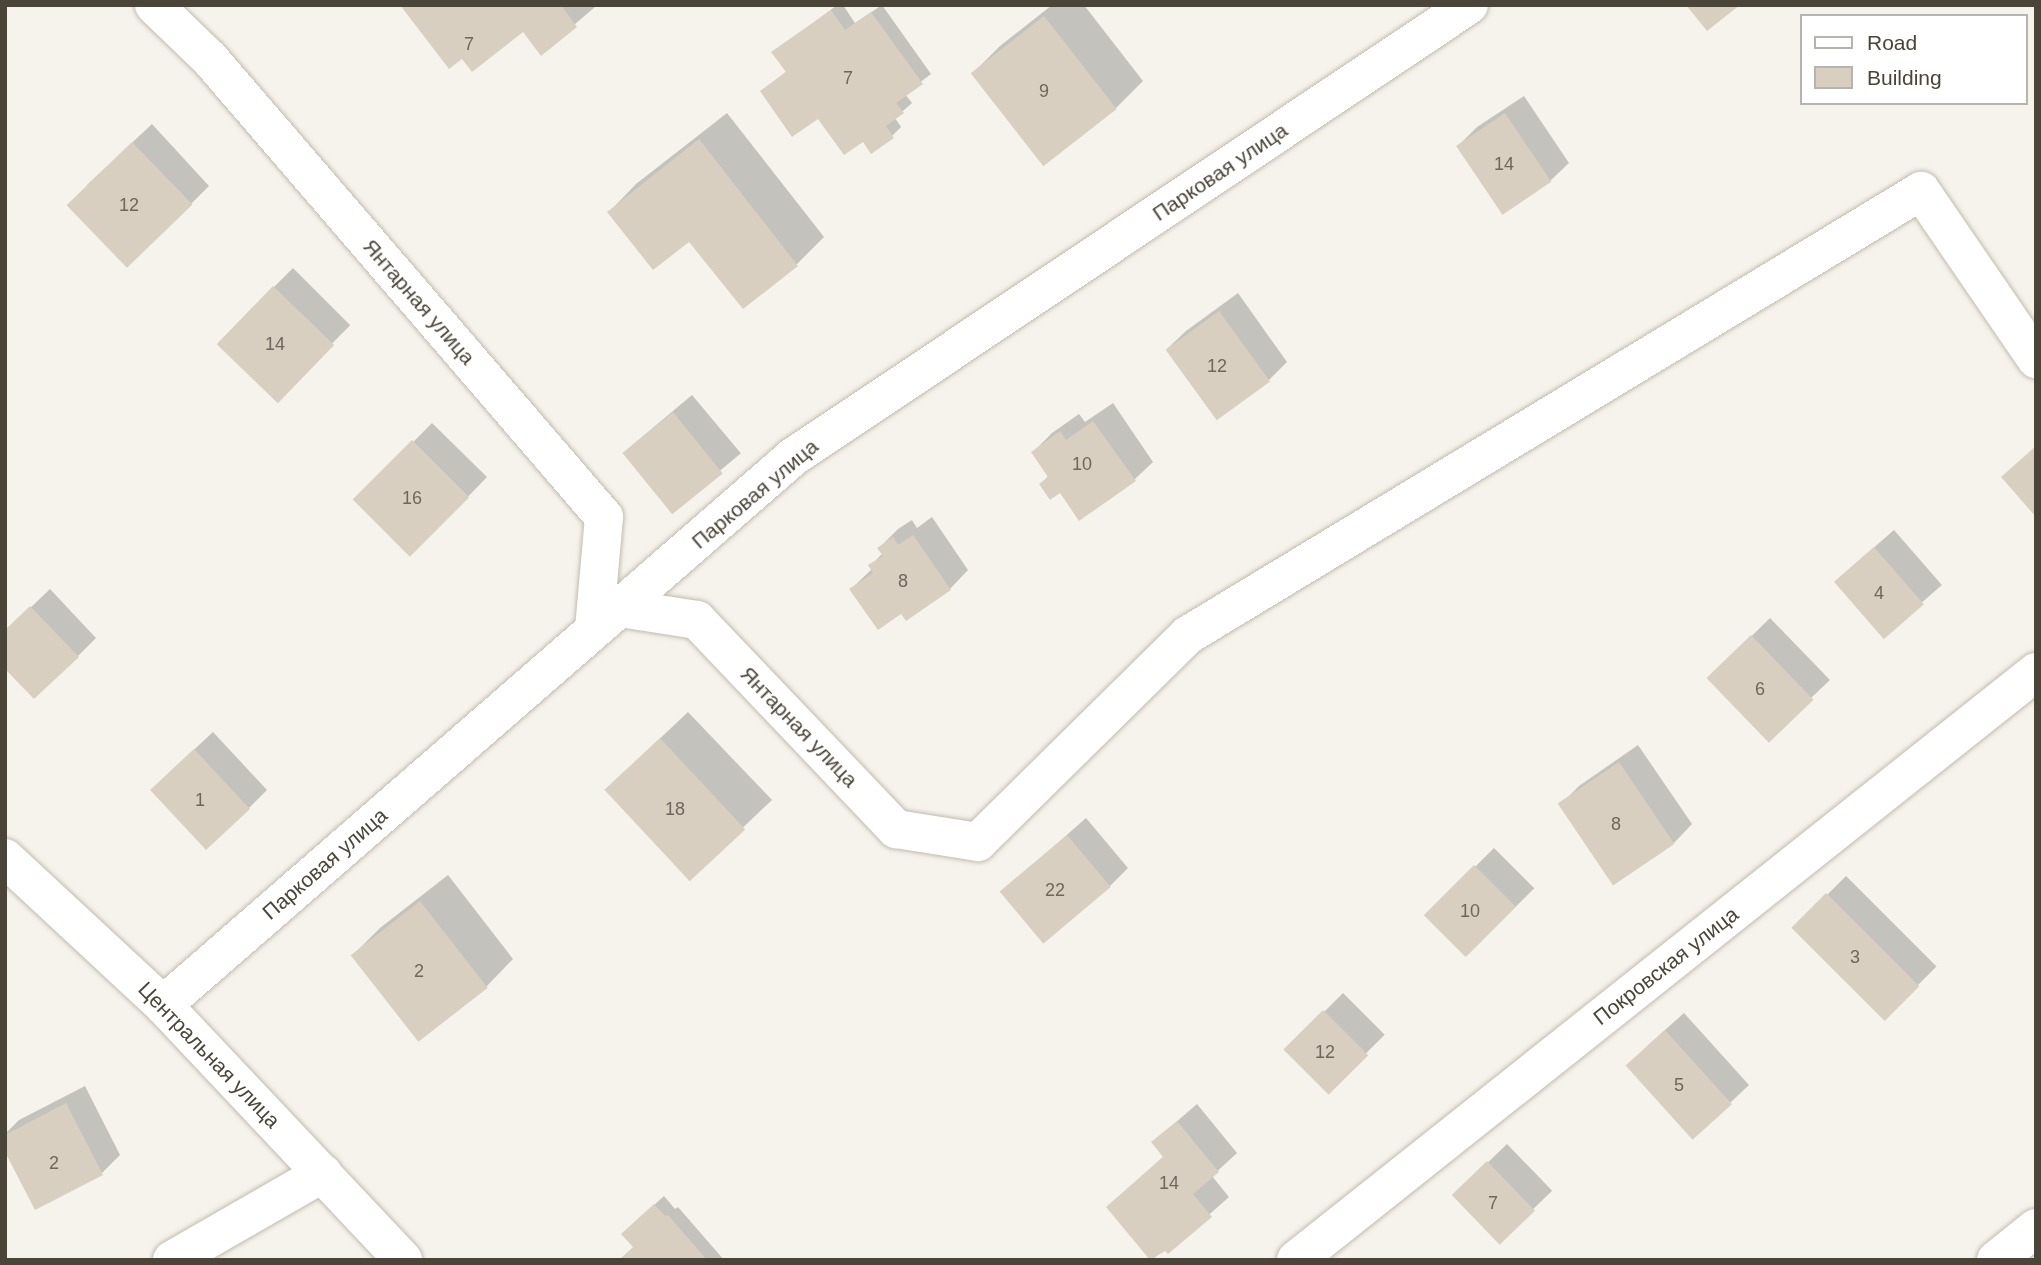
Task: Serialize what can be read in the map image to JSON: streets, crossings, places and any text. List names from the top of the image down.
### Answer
{
  "streets": {
    "street": [
      "Парковая улица",
      "Янтарная улица",
      "Покровская улица",
      "Центральная улица"
    ]
  },
  "crossings": [
    ["Парковая улица", "Янтарная улица"],
    ["Парковая улица", "Центральная улица"]
  ],
  "house_numbers": [
    "7",
    "7",
    "9",
    "14",
    "12",
    "14",
    "12",
    "10",
    "16",
    "8",
    "4",
    "6",
    "1",
    "18",
    "8",
    "22",
    "10",
    "3",
    "2",
    "12",
    "5",
    "2",
    "14",
    "7"
  ],
  "legend": ["Road", "Building"]
}
